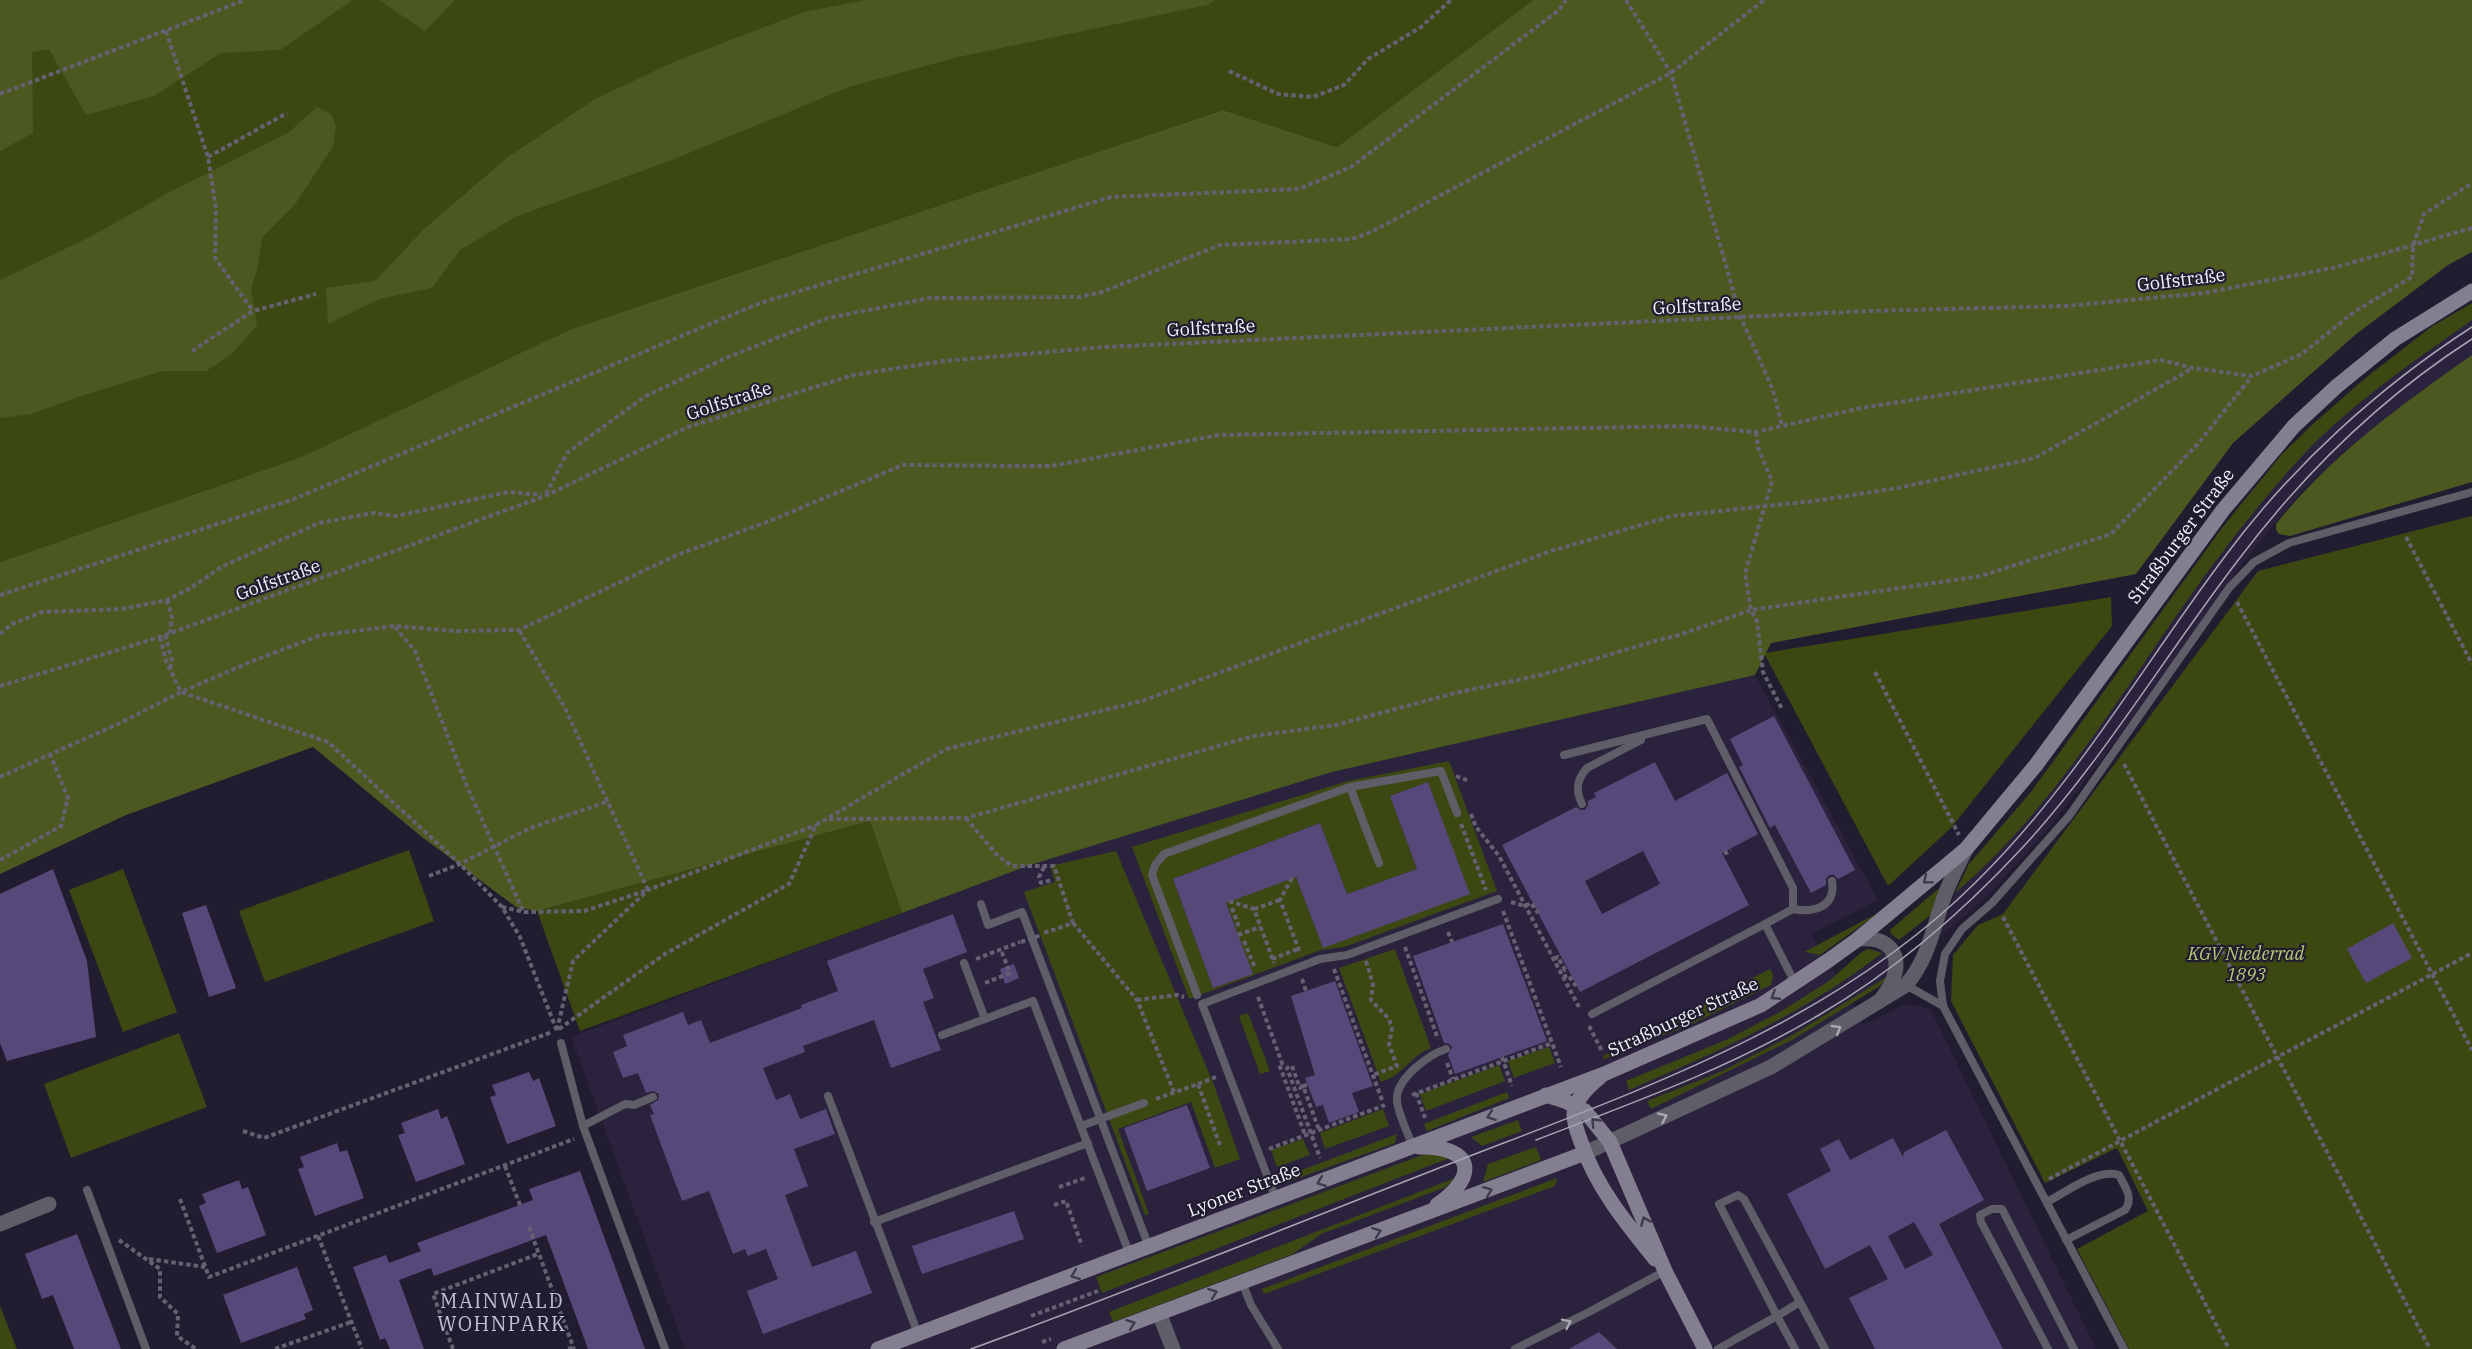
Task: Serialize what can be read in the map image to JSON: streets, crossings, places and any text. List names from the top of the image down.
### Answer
{
  "streets": {
    "main road": ["Straßburger Straße", "Lyoner Straße"],
    "path": ["Golfstraße"]
  },
  "crossings": [
    ["Straßburger Straße", "Lyoner Straße"]
  ],
  "districts": ["MAINWALD WOHNPARK"],
  "parks": ["KGV Niederrad 1893"]
}
